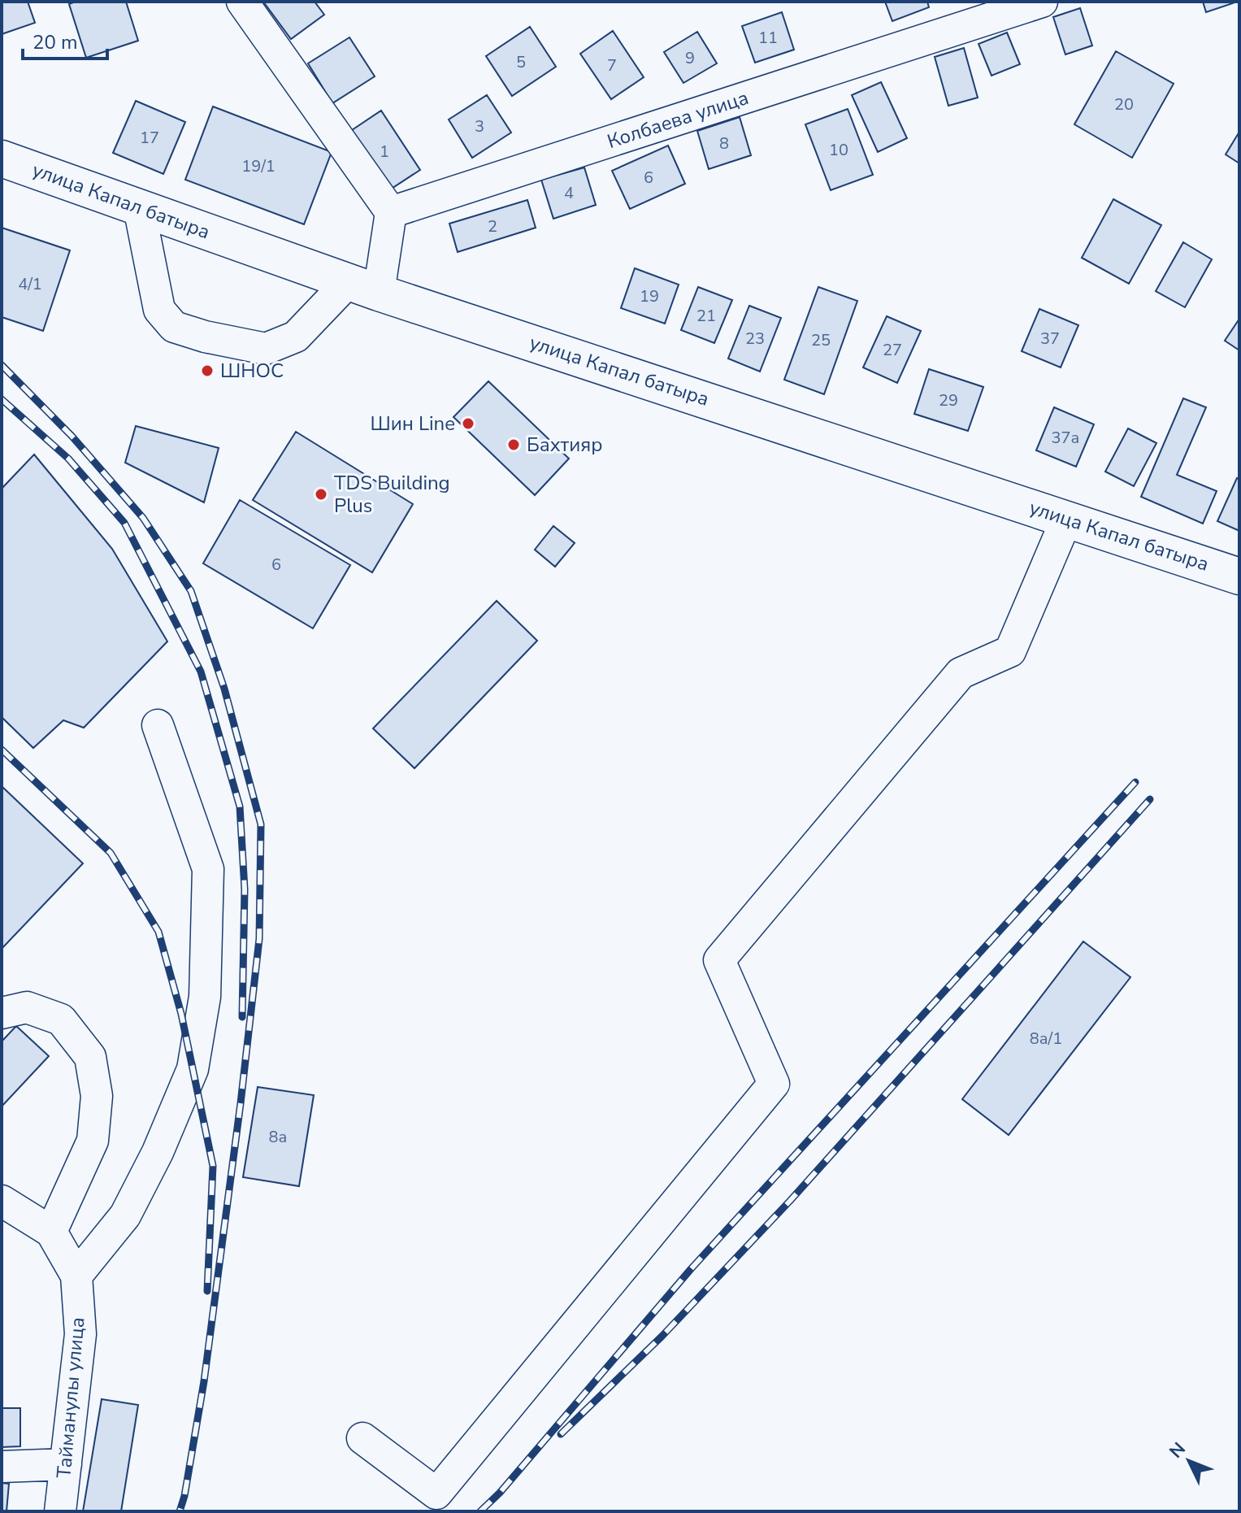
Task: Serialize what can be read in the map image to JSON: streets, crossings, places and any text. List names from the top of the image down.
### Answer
{
  "streets": {
    "main road": ["улица Капал батыра"],
    "street": ["Колбаева улица", "Тайманулы улица"]
  },
  "places": [
    "ШНОС",
    "Шин Line",
    "Бахтияр",
    "TDS Building Plus"
  ],
  "house_numbers": [
    "11",
    "9",
    "5",
    "7",
    "20",
    "3",
    "17",
    "8",
    "10",
    "1",
    "19/1",
    "6",
    "4",
    "2",
    "4/1",
    "19",
    "21",
    "23",
    "37",
    "25",
    "27",
    "29",
    "37а",
    "6",
    "8а/1",
    "8а"
  ],
  "scale_bar": "20 m",
  "north": "top left"
}
